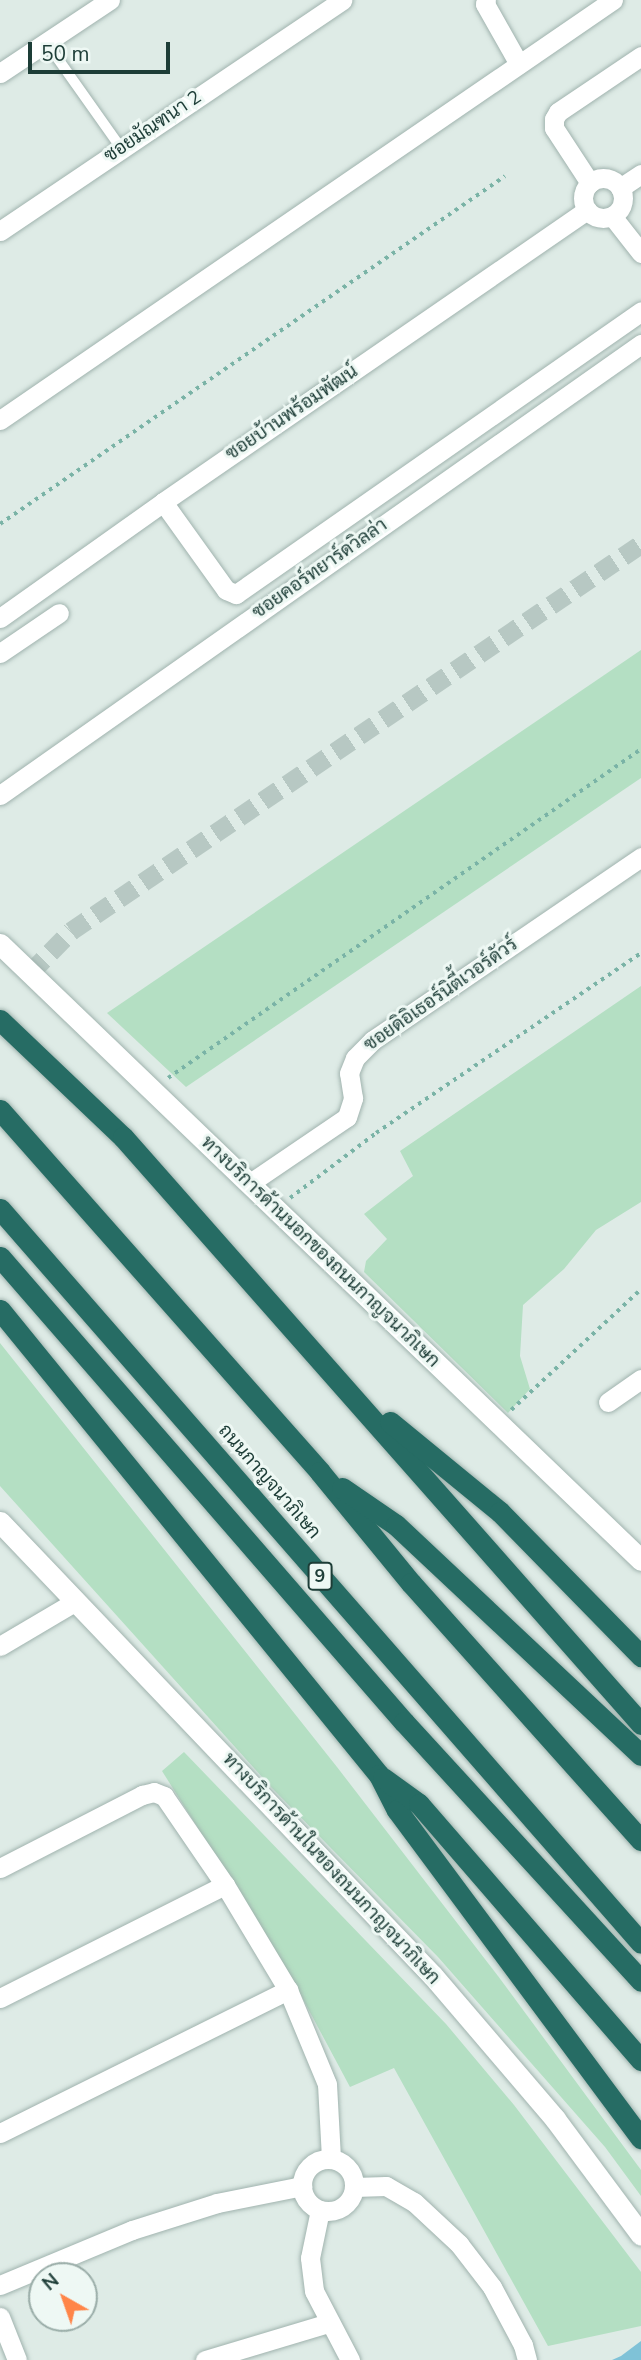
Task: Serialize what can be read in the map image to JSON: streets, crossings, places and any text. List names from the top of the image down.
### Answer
{
  "streets": {
    "highway": ["ถนนกาญจนาภิเษก", "9"],
    "main road": ["ทางบริการด้านนอกของถนนกาญจนาภิเษก", "ทางบริการด้านในของถนนกาญจนาภิเษก"],
    "street": [
      "ซอยมัณฑนา 2",
      "ซอยบ้านพร้อมพัฒน์",
      "ซอยคอร์ทยาร์ดวิลล่า",
      "ซอยดิอิเธอร์นิตี้เวอร์ดัวร์"
    ]
  },
  "crossings": [
    ["ซอยดิอิเธอร์นิตี้เวอร์ดัวร์", "ทางบริการด้านนอกของถนนกาญจนาภิเษก"]
  ],
  "scale_bar": "50 m",
  "north": "top left"
}
